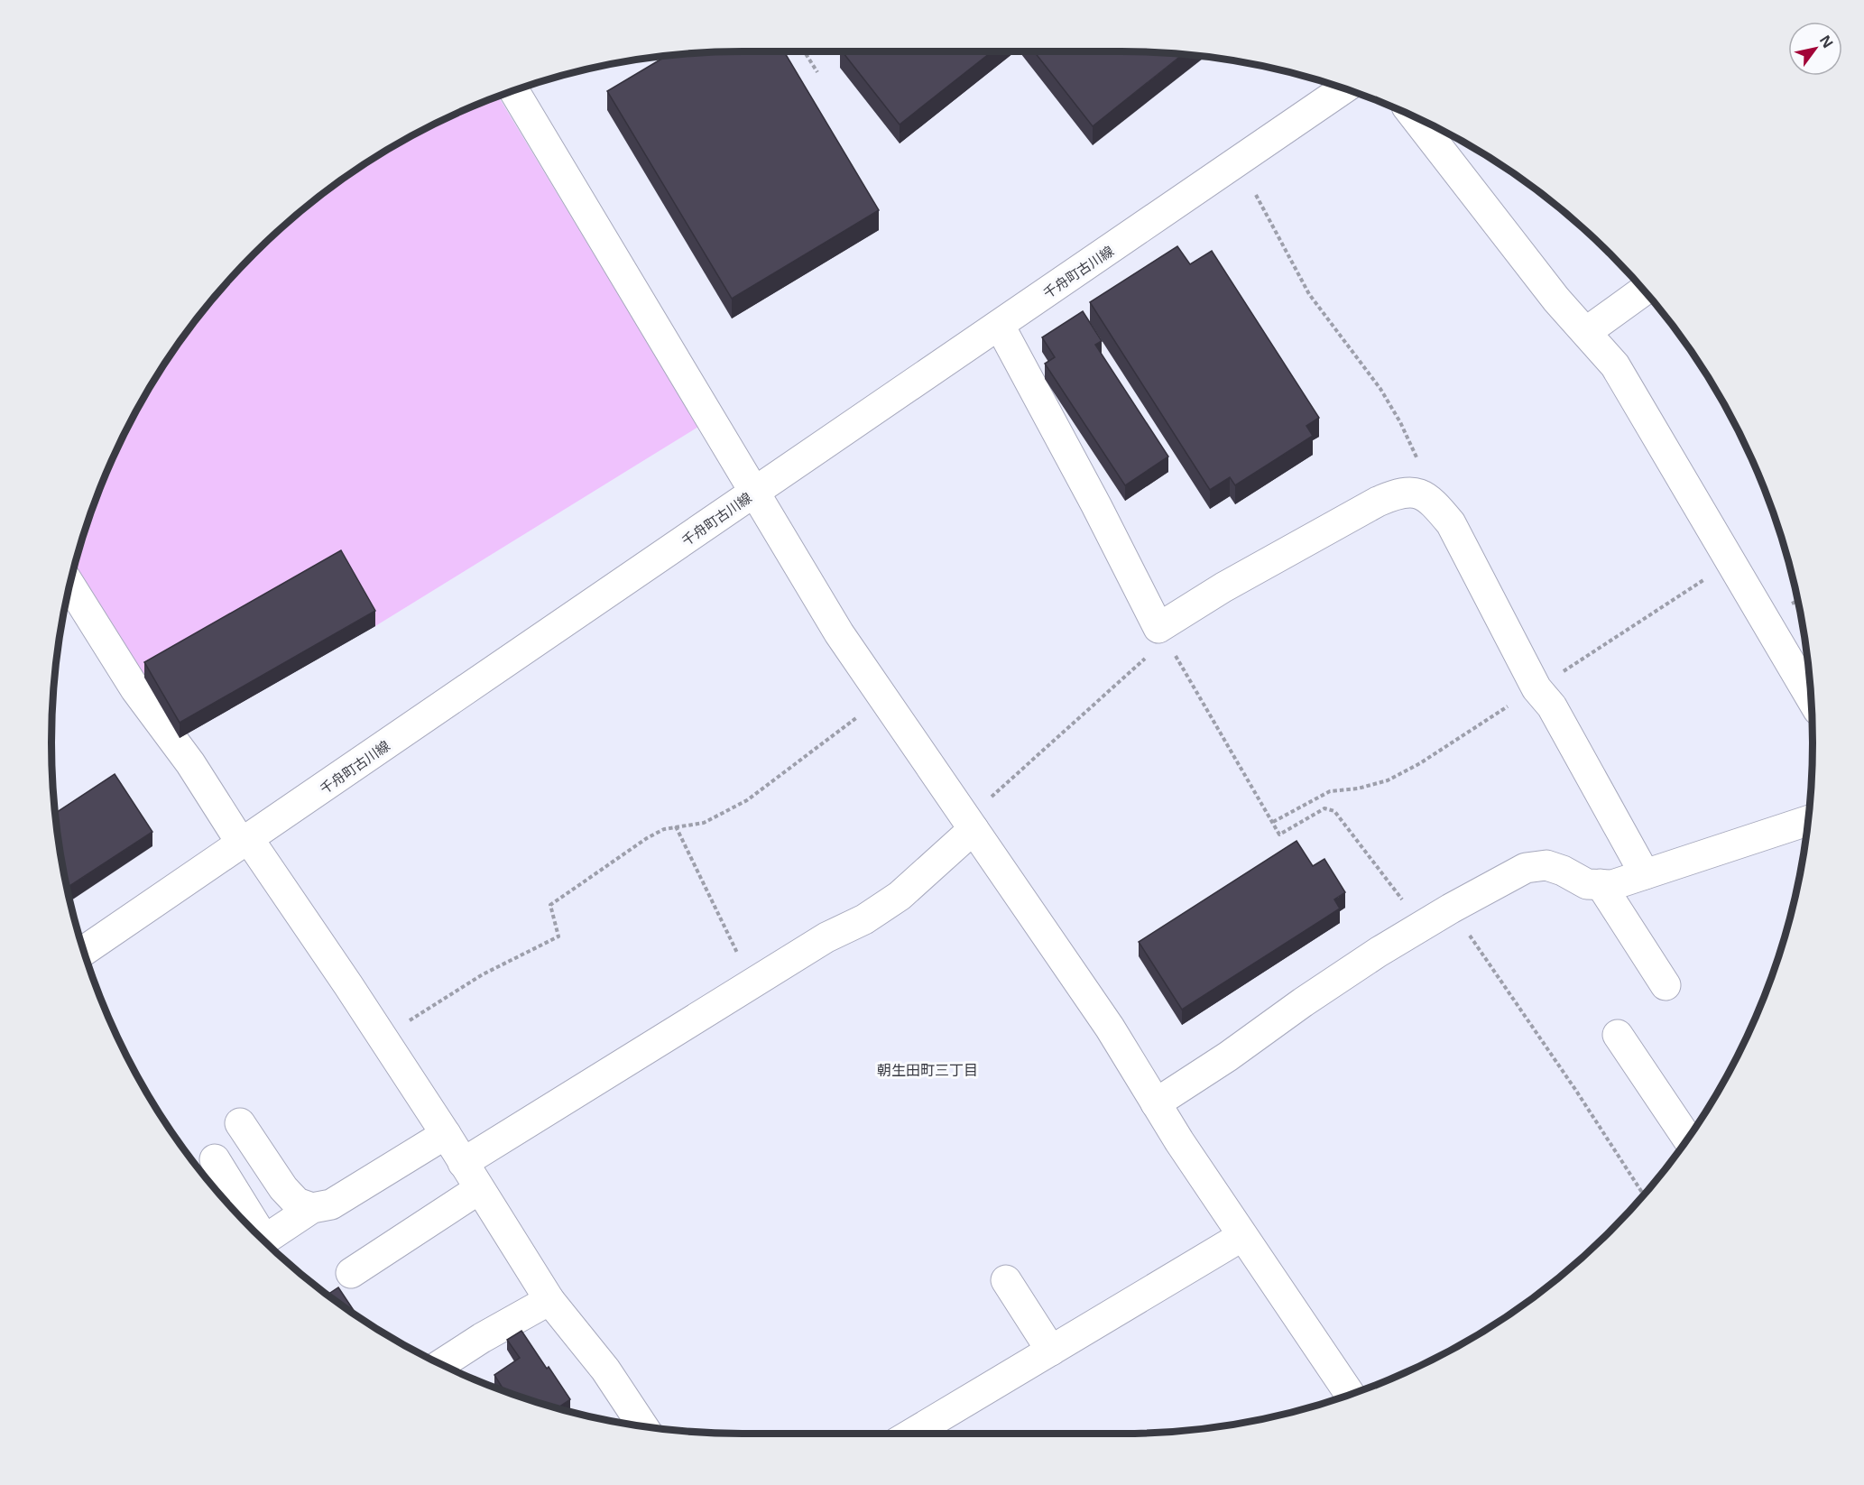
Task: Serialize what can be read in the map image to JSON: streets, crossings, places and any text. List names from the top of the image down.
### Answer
{
  "streets": {
    "street": ["千舟町古川線"]
  },
  "districts": ["朝生田町三丁目"],
  "north": "top right"
}
